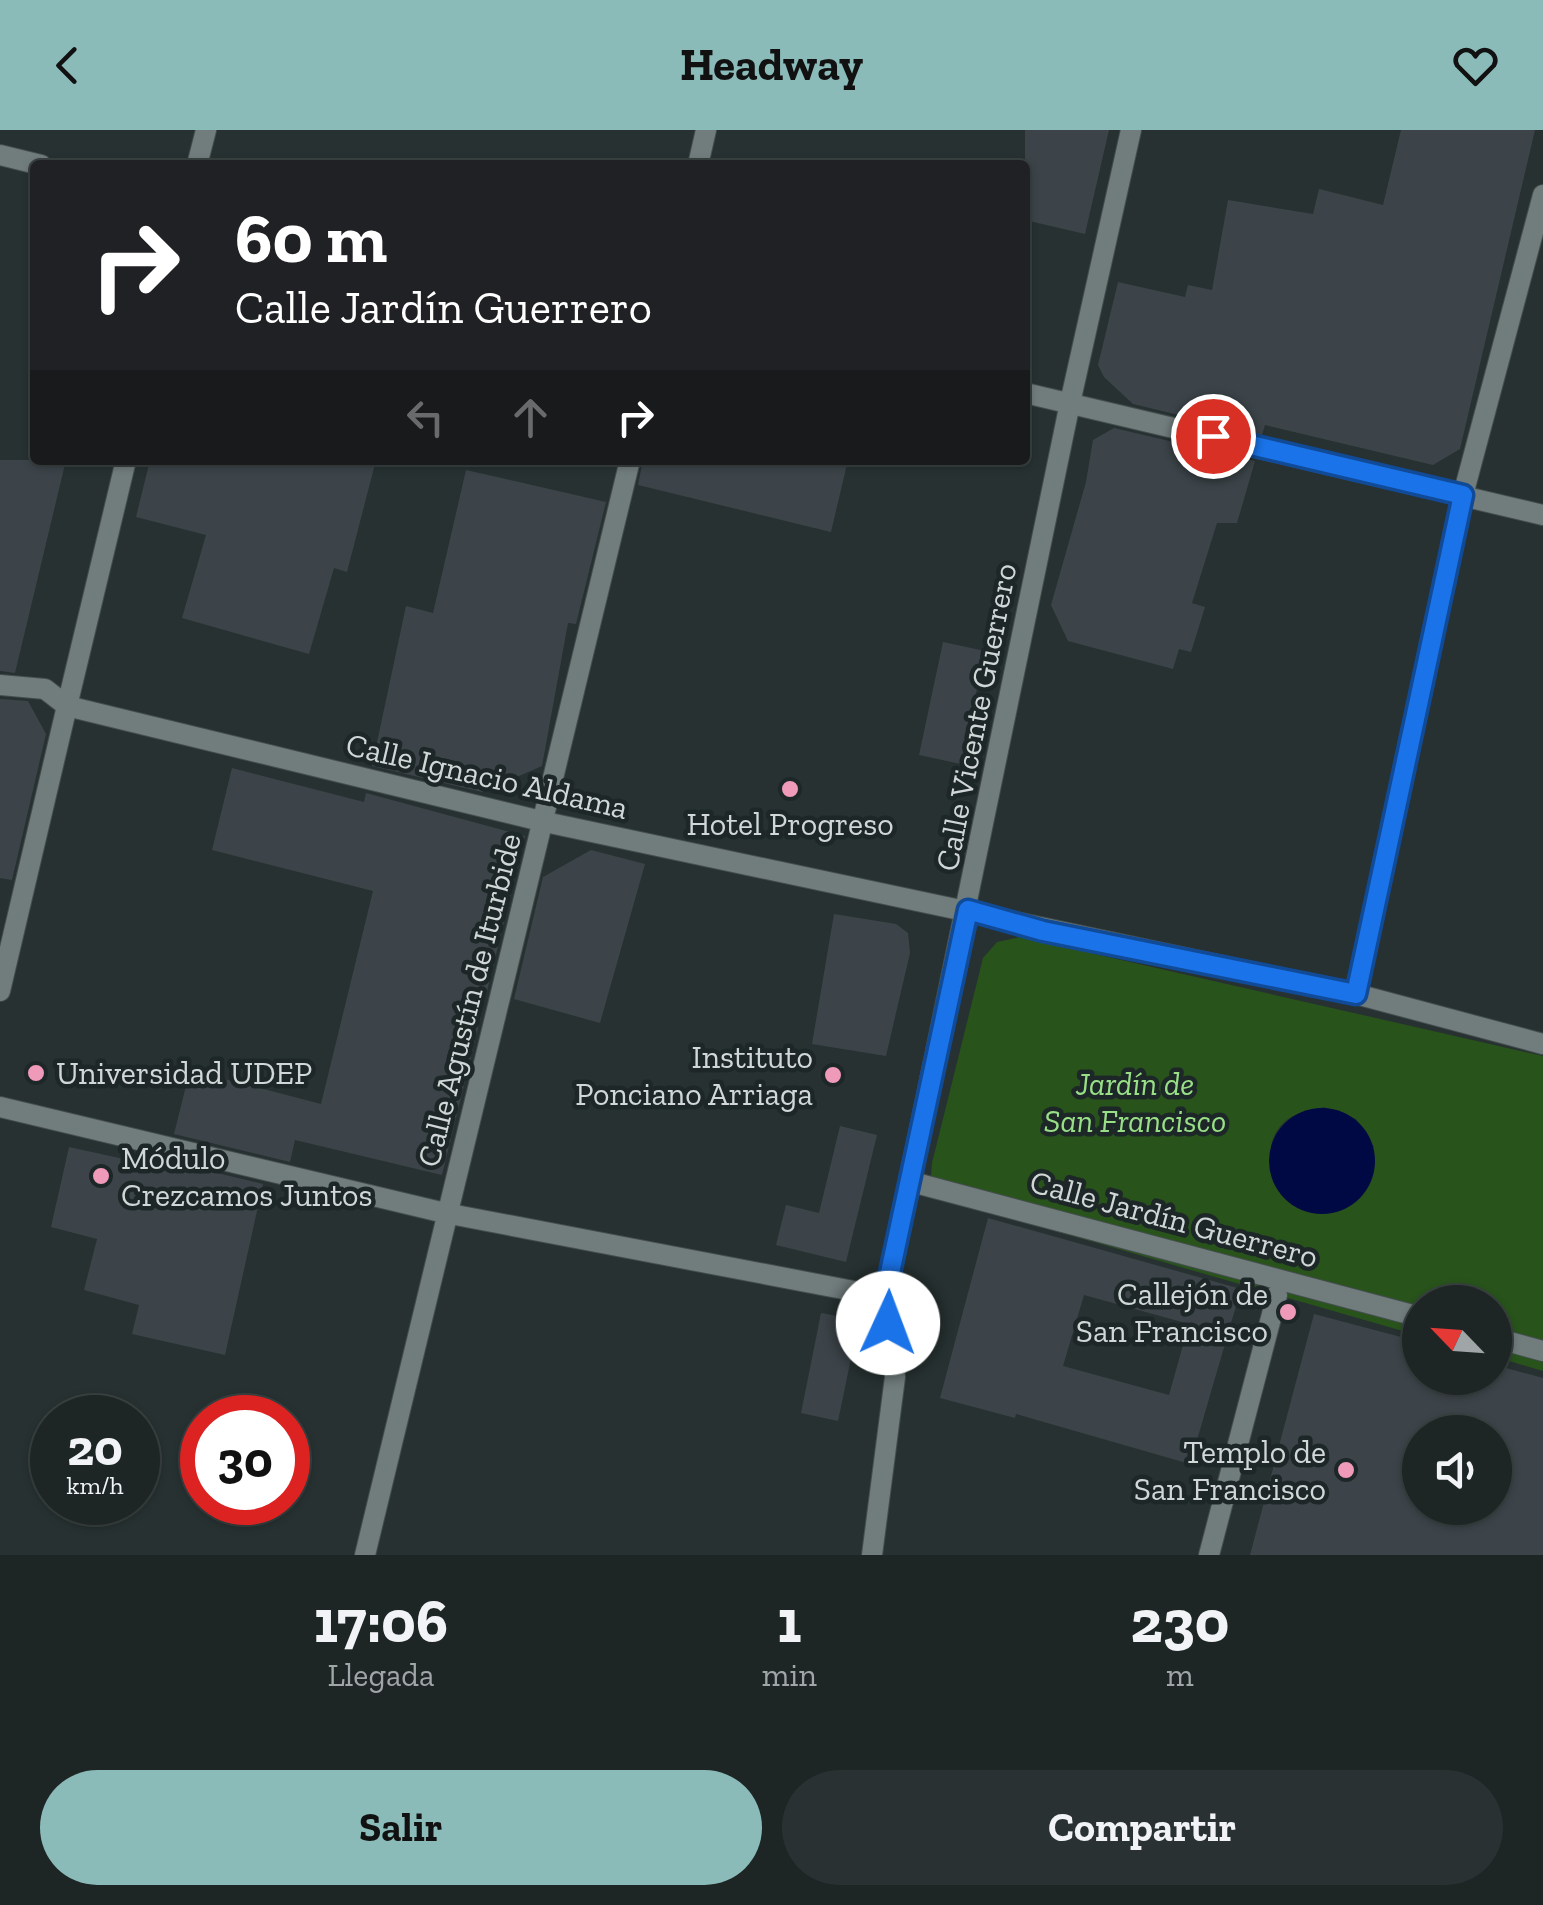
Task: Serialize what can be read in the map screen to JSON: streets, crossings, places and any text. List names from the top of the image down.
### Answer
{
  "streets": {
    "street": [
      "Calle Vicente Guerrero",
      "Calle Ignacio Aldama",
      "Calle Agustín de Iturbide",
      "Calle Jardín Guerrero"
    ]
  },
  "crossings": [
    ["Calle Vicente Guerrero", "Calle Ignacio Aldama"],
    ["Calle Vicente Guerrero", "Calle Jardín Guerrero"],
    ["Calle Ignacio Aldama", "Calle Agustín de Iturbide"]
  ],
  "parks": ["Jardín de San Francisco"],
  "places": [
    "Hotel Progreso",
    "Universidad UDEP",
    "Instituto Ponciano Arriaga",
    "Módulo Crezcamos Juntos",
    "Callejón de San Francisco",
    "Templo de San Francisco"
  ],
  "north": "top left",
  "page": {
    "header": "Headway",
    "turn": ["60 m", "Calle Jardín Guerrero"],
    "speed": "20 km/h",
    "limit": "30",
    "eta": [
      "17:06",
      "Llegada",
      "1",
      "min",
      "230",
      "m"
    ],
    "buttons": ["Salir", "Compartir"]
  }
}
